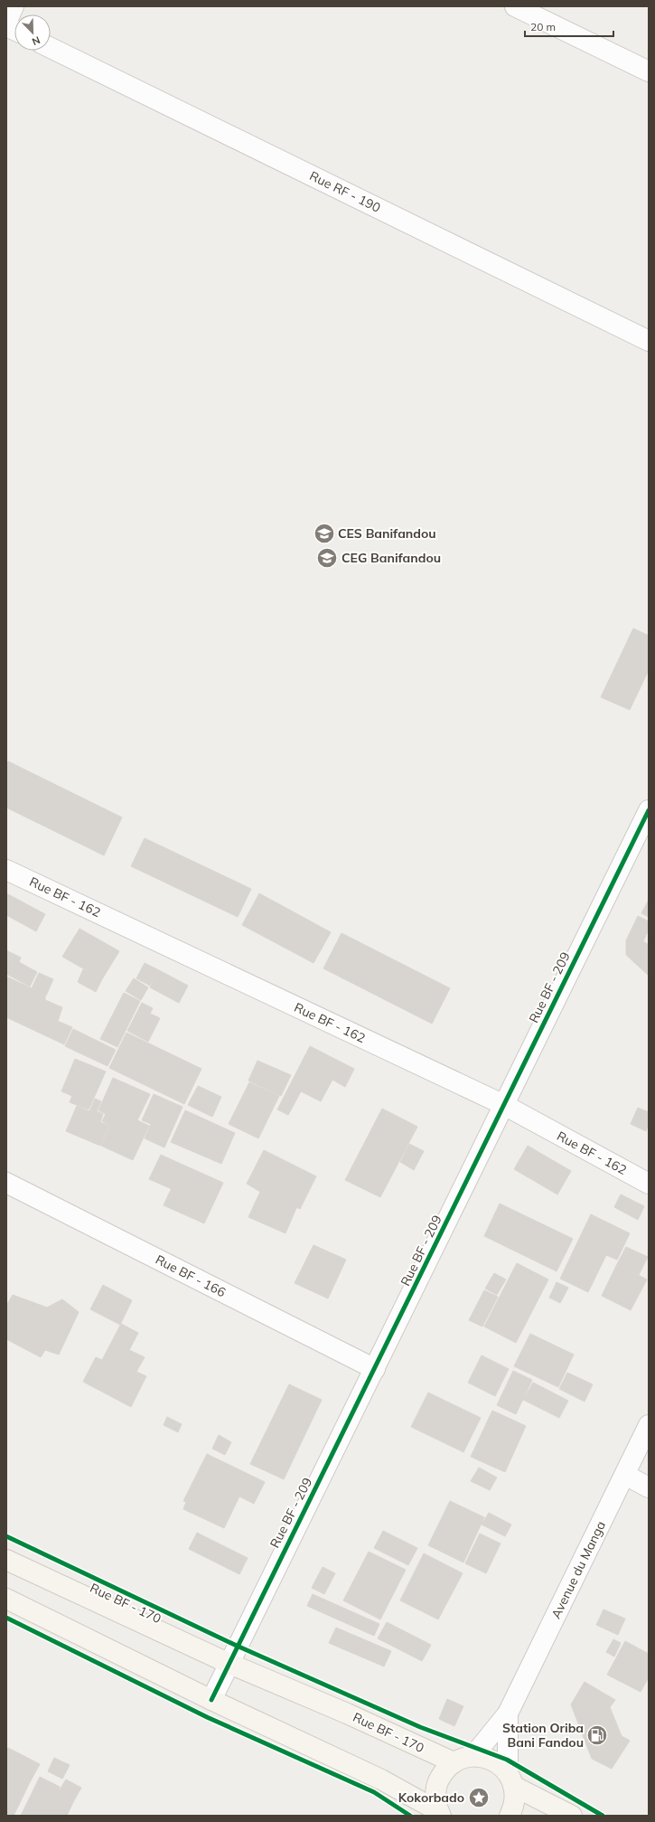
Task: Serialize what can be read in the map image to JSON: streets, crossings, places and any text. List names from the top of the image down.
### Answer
{
  "streets": {
    "main road": ["Rue BF - 170"],
    "street": [
      "Rue RF - 190",
      "Rue BF - 162",
      "Rue BF - 209",
      "Rue BF - 166",
      "Avenue du Manga"
    ]
  },
  "crossings": [
    ["Rue BF - 162", "Rue BF - 209"],
    ["Rue BF - 209", "Rue BF - 166"],
    ["Rue BF - 209", "Rue BF - 170"]
  ],
  "places": {
    "school or university": ["CES Banifandou", "CEG Banifandou"],
    "fuel station": ["Station Oriba Bani Fandou"],
    "place": ["Kokorbado"]
  },
  "scale_bar": "20 m",
  "north": "bottom right"
}
